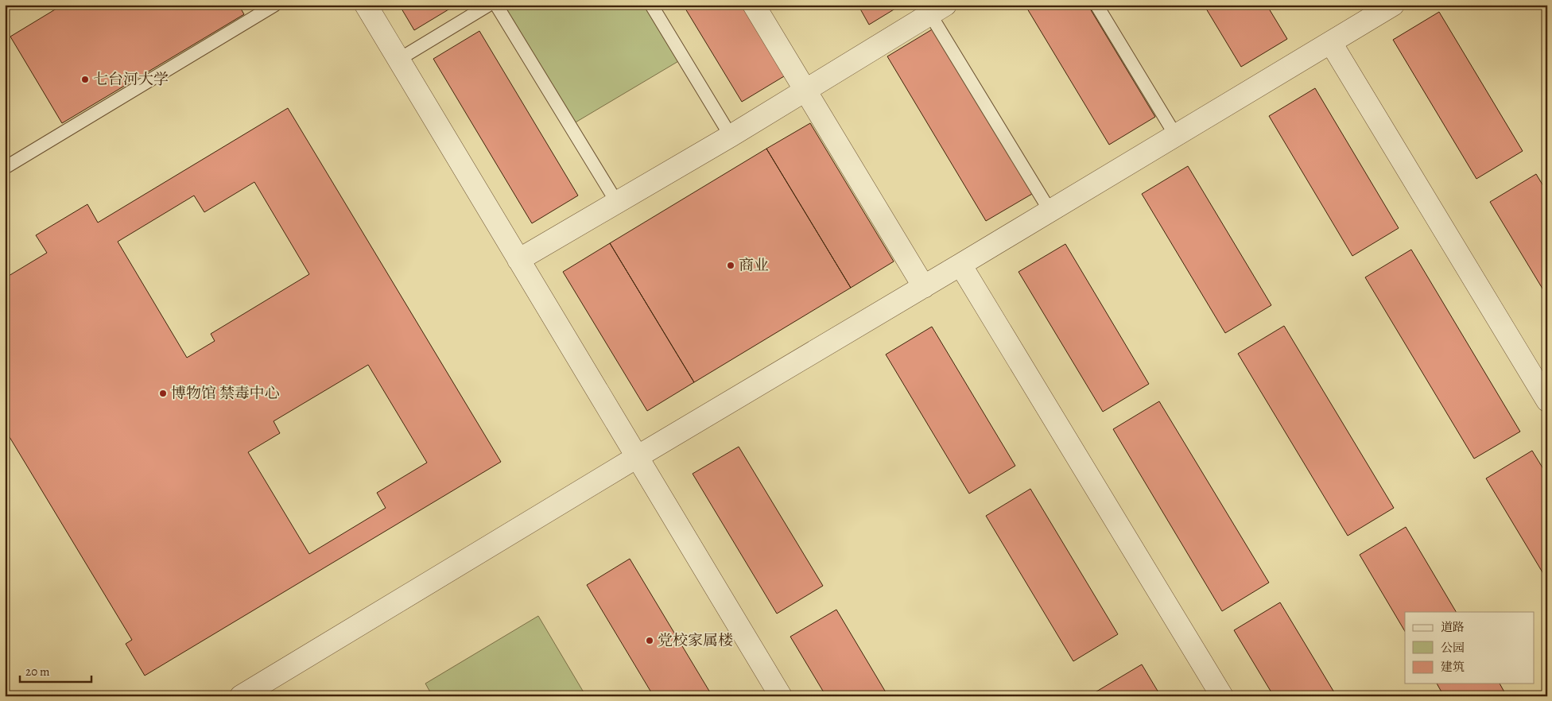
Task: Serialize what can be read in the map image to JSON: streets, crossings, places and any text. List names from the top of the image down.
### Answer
{
  "places": [
    "七台河大学",
    "商业",
    "博物馆 禁毒中心",
    "党校家属楼"
  ],
  "legend": ["道路", "公园", "建筑"],
  "scale_bar": "20 m"
}
